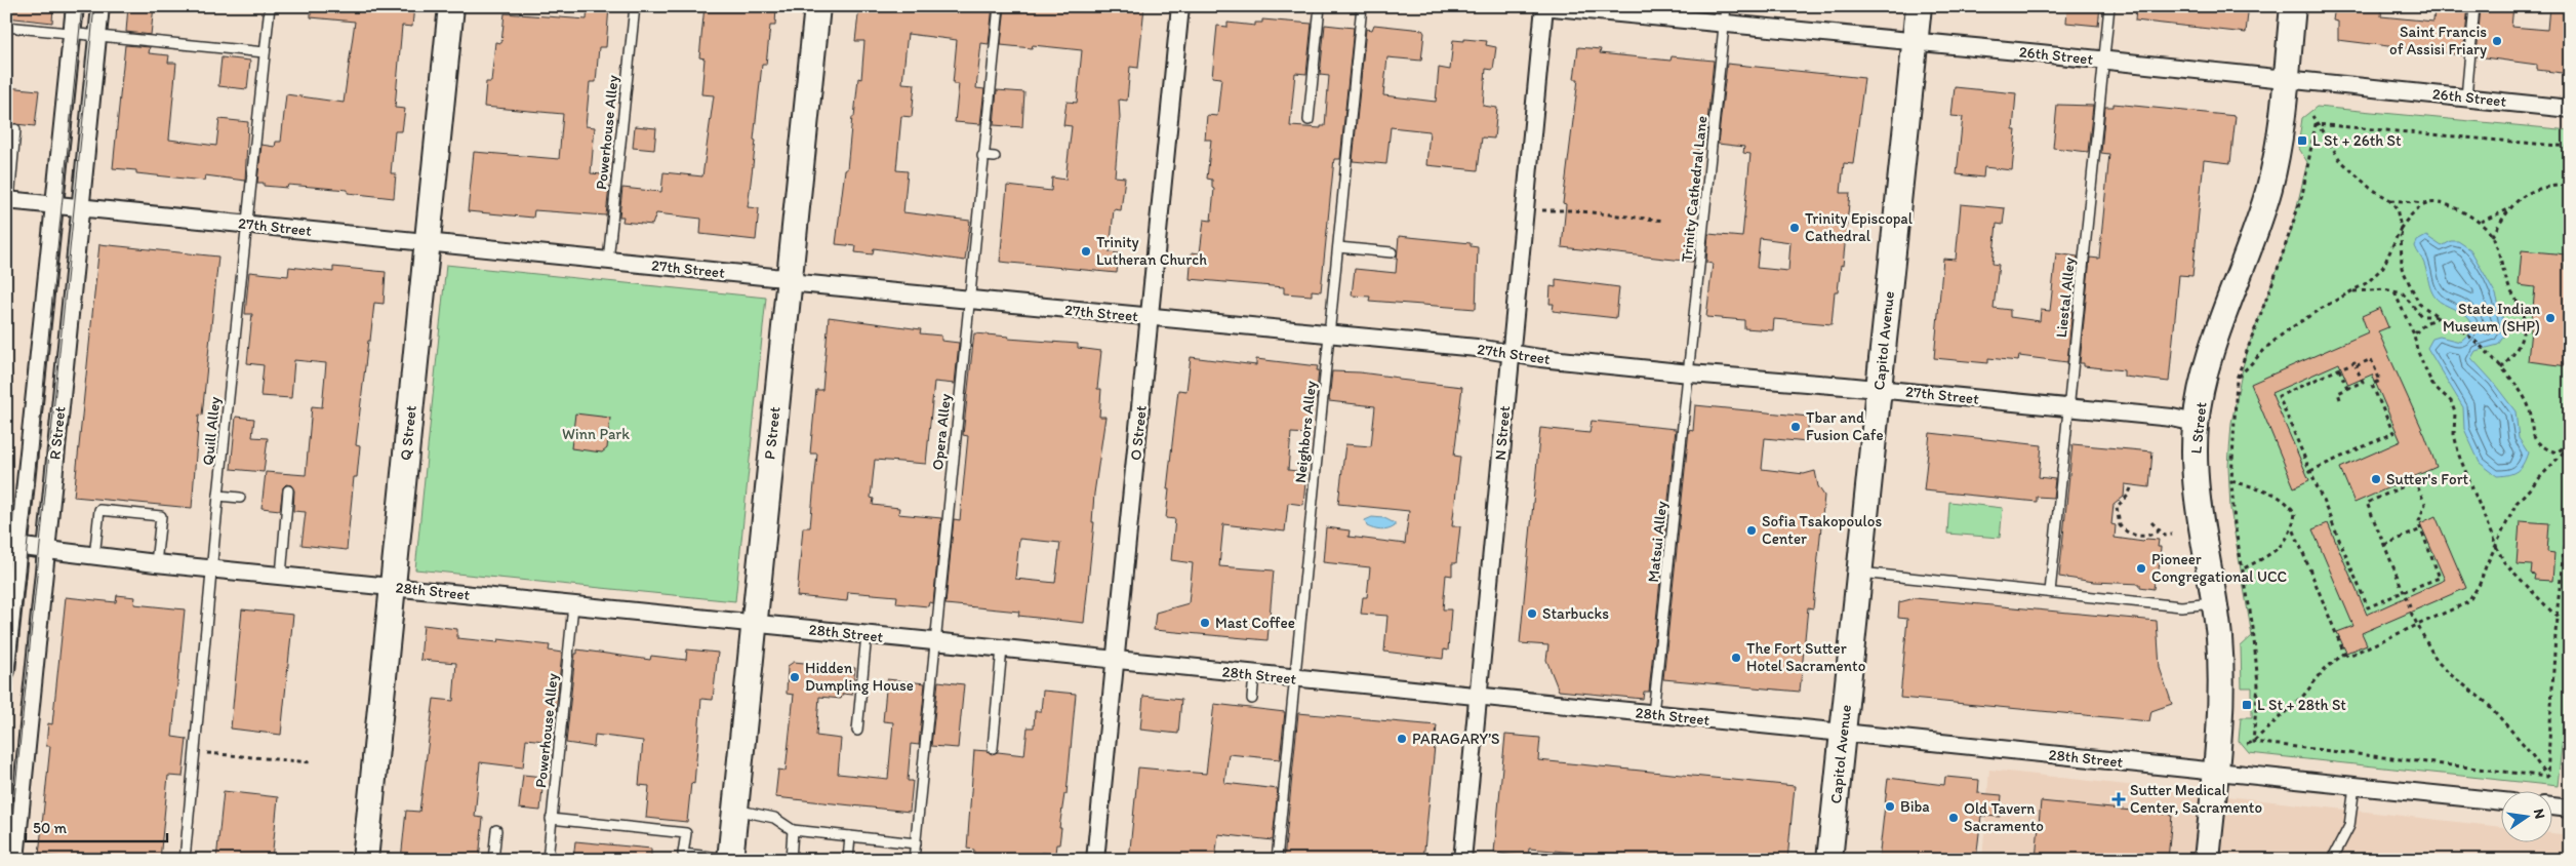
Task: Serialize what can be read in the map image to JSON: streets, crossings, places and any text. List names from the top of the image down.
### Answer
{
  "streets": {
    "main road": [
      "Capitol Avenue",
      "L Street",
      "Q Street",
      "P Street"
    ],
    "street": [
      "26th Street",
      "27th Street",
      "R Street",
      "O Street",
      "N Street",
      "28th Street"
    ],
    "lane": [
      "Powerhouse Alley",
      "Trinity Cathedral Lane",
      "Liestal Alley",
      "Quill Alley",
      "Opera Alley",
      "Neighbors Alley",
      "Matsui Alley"
    ]
  },
  "crossings": [
    ["26th Street", "Trinity Cathedral Lane"],
    ["26th Street", "Liestal Alley"],
    ["26th Street", "Capitol Avenue"],
    ["26th Street", "L Street"],
    ["26th Street", "N Street"],
    ["Powerhouse Alley", "27th Street"],
    ["Powerhouse Alley", "28th Street"],
    ["Trinity Cathedral Lane", "27th Street"],
    ["Trinity Cathedral Lane", "Matsui Alley"],
    ["27th Street", "Liestal Alley"],
    ["27th Street", "Capitol Avenue"],
    ["27th Street", "L Street"],
    ["27th Street", "Quill Alley"],
    ["27th Street", "Opera Alley"],
    ["27th Street", "Neighbors Alley"],
    ["27th Street", "R Street"],
    ["27th Street", "Q Street"],
    ["27th Street", "P Street"],
    ["27th Street", "O Street"],
    ["27th Street", "N Street"],
    ["27th Street", "Matsui Alley"],
    ["Capitol Avenue", "28th Street"],
    ["L Street", "28th Street"],
    ["Quill Alley", "28th Street"],
    ["Opera Alley", "28th Street"],
    ["Neighbors Alley", "28th Street"],
    ["R Street", "28th Street"],
    ["Q Street", "28th Street"],
    ["P Street", "28th Street"],
    ["O Street", "28th Street"],
    ["N Street", "28th Street"],
    ["Matsui Alley", "28th Street"]
  ],
  "parks": ["Winn Park"],
  "places": {
    "other": [
      "Saint Francis of Assisi Friary",
      "Trinity Episcopal Cathedral",
      "Trinity Lutheran Church",
      "State Indian Museum (SHP)",
      "Tbar and Fusion Cafe",
      "Sutter's Fort",
      "Sofia Tsakopoulos Center",
      "Pioneer Congregational UCC",
      "Starbucks",
      "Mast Coffee",
      "The Fort Sutter Hotel Sacramento",
      "Hidden Dumpling House",
      "PARAGARY’S",
      "Biba",
      "Old Tavern Sacramento"
    ],
    "transit": ["L St + 26th St", "L St + 28th St"],
    "health": ["Sutter Medical Center, Sacramento"]
  },
  "scale_bar": "50 m",
  "north": "right"
}
